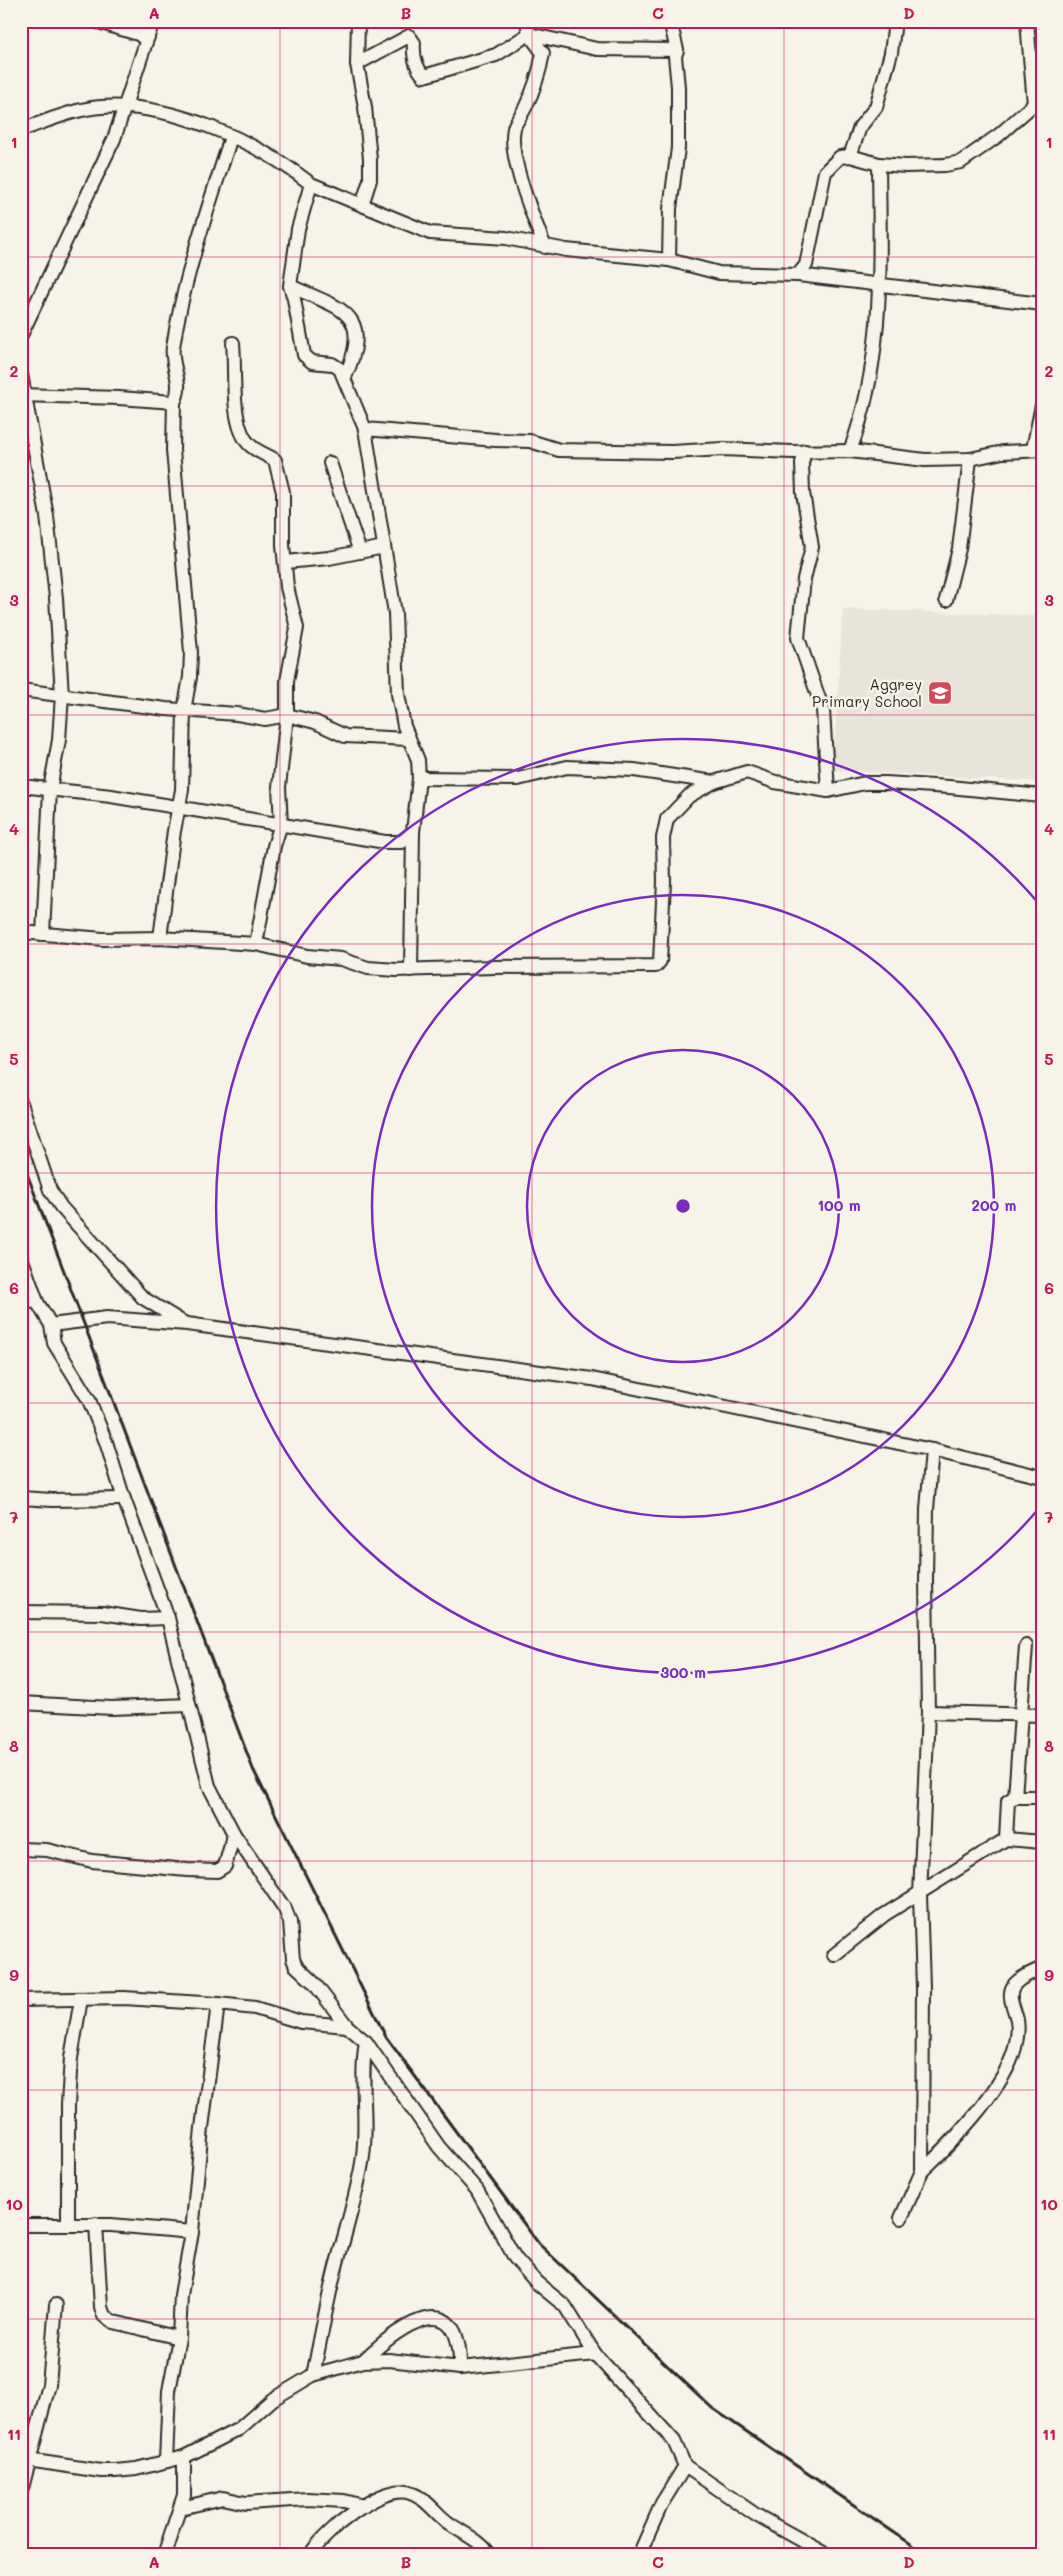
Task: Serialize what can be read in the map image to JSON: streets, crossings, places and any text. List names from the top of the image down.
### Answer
{
  "places": {
    "school or university": ["Aggrey Primary School"]
  },
  "grid": {
    "columns": [
      "A",
      "B",
      "C",
      "D"
    ],
    "rows": [
      "1",
      "2",
      "3",
      "4",
      "5",
      "6",
      "7",
      "8",
      "9",
      "10",
      "11"
    ]
  },
  "rings": ["100 m", "200 m", "300 m"]
}
